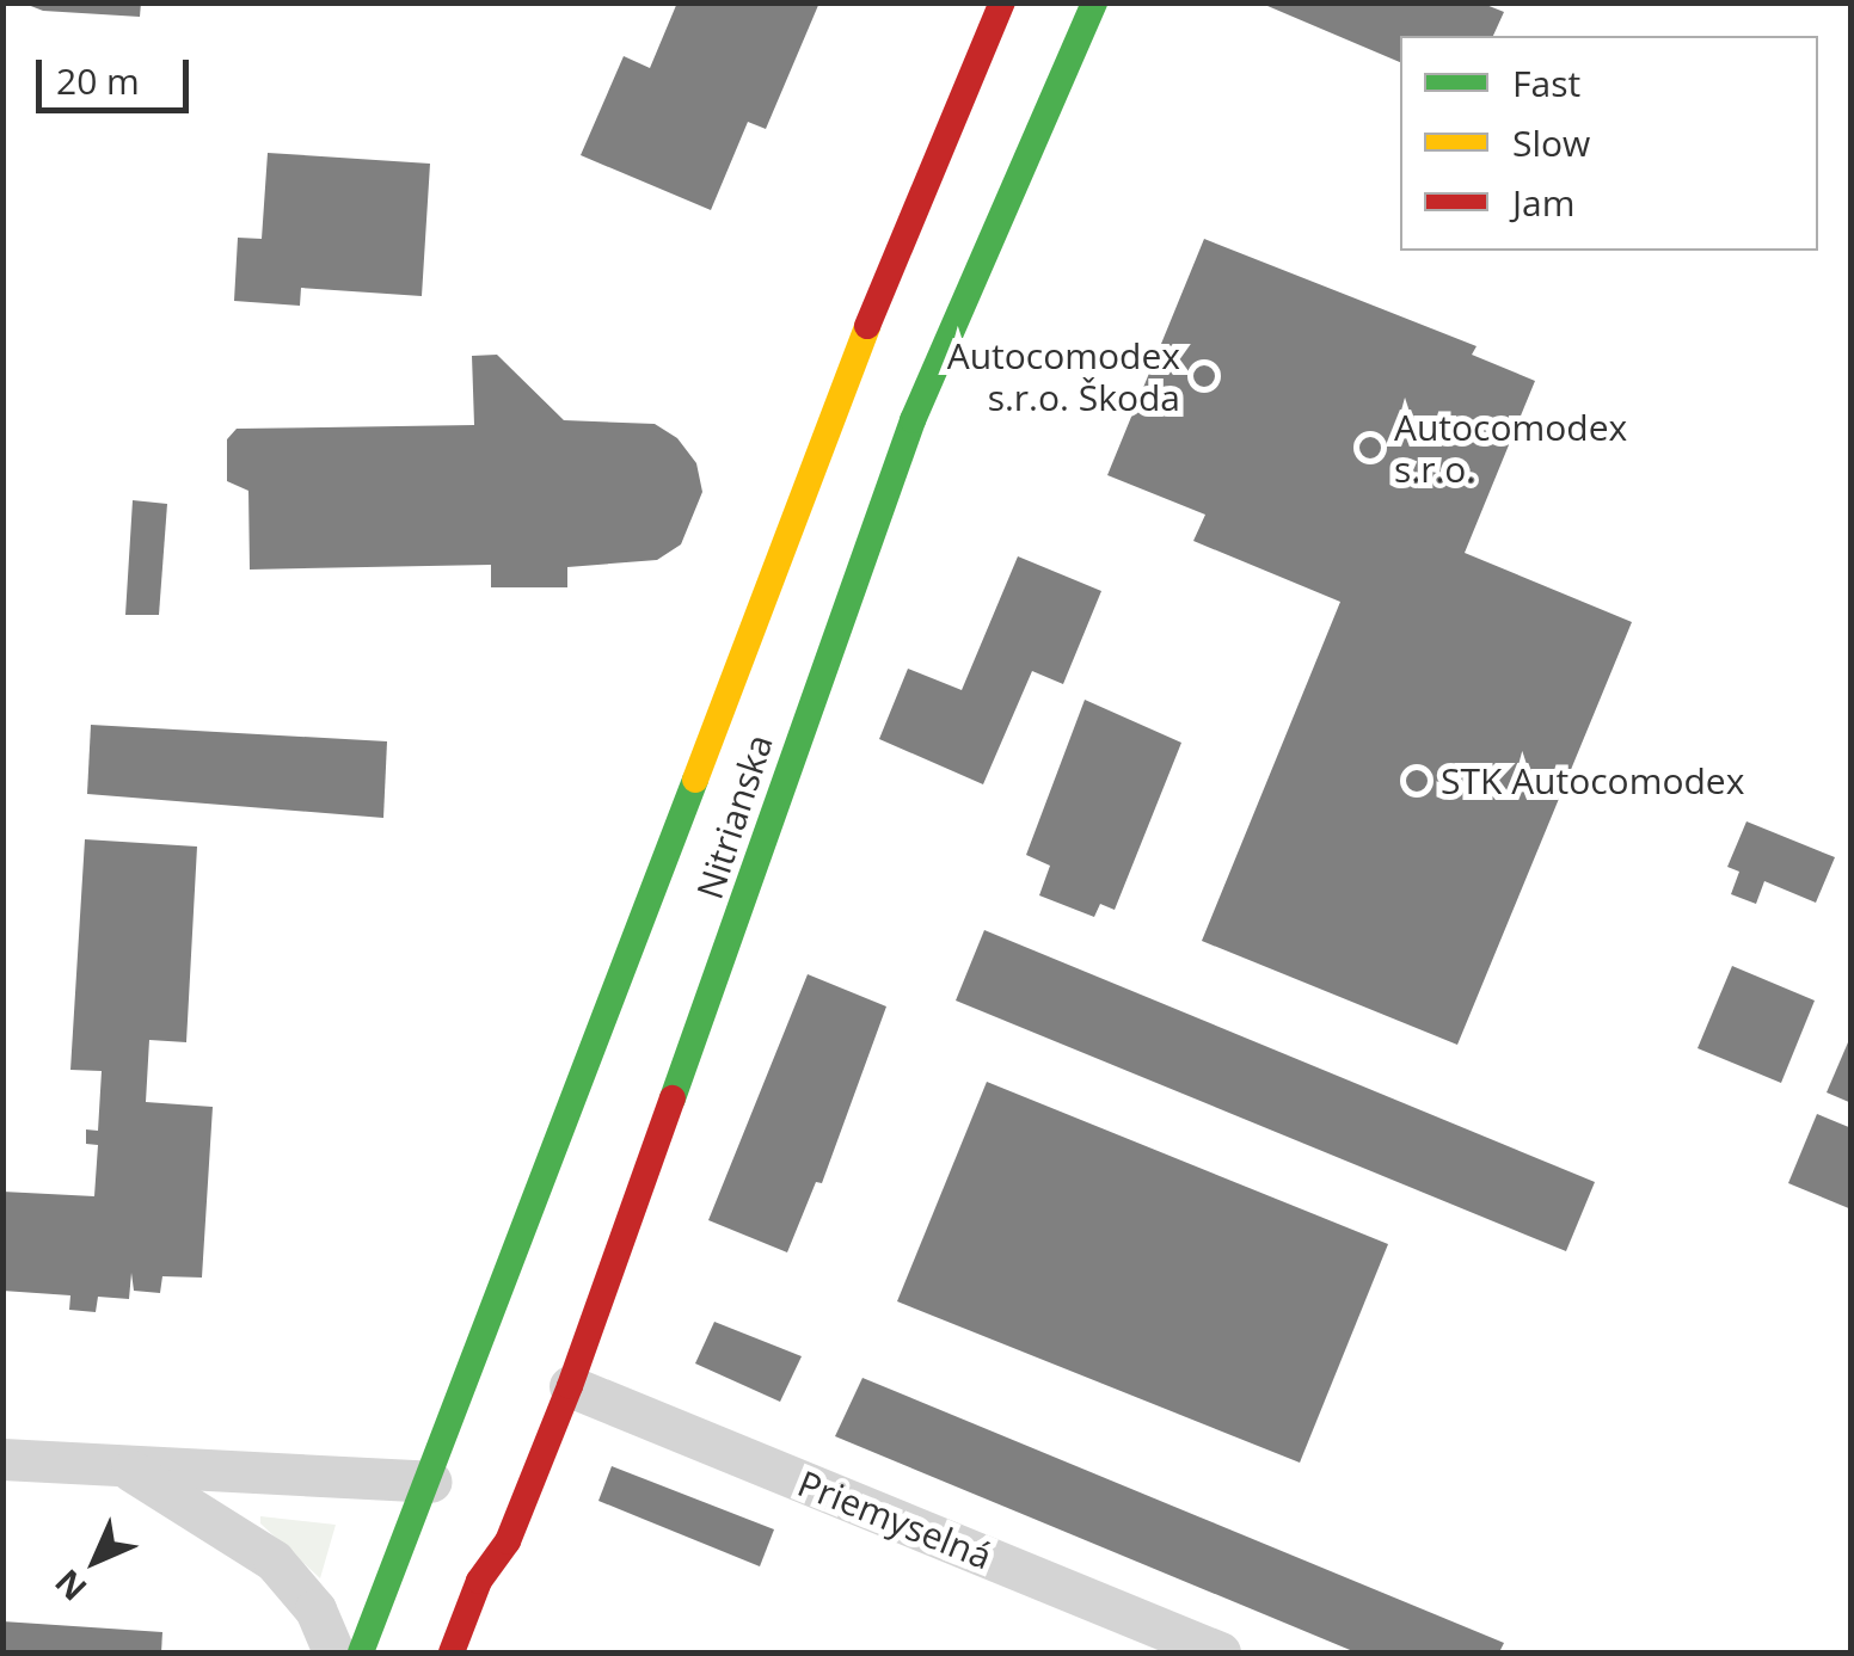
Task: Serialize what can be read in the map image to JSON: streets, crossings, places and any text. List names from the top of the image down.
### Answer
{
  "streets": {
    "main road": ["Nitrianska"],
    "street": ["Priemyselná"]
  },
  "crossings": [
    ["Nitrianska", "Priemyselná"]
  ],
  "places": ["Autocomodex s.r.o. Škoda", "Autocomodex s.r.o.", "STK Autocomodex"],
  "legend": ["Fast", "Slow", "Jam"],
  "scale_bar": "20 m",
  "north": "bottom left"
}
